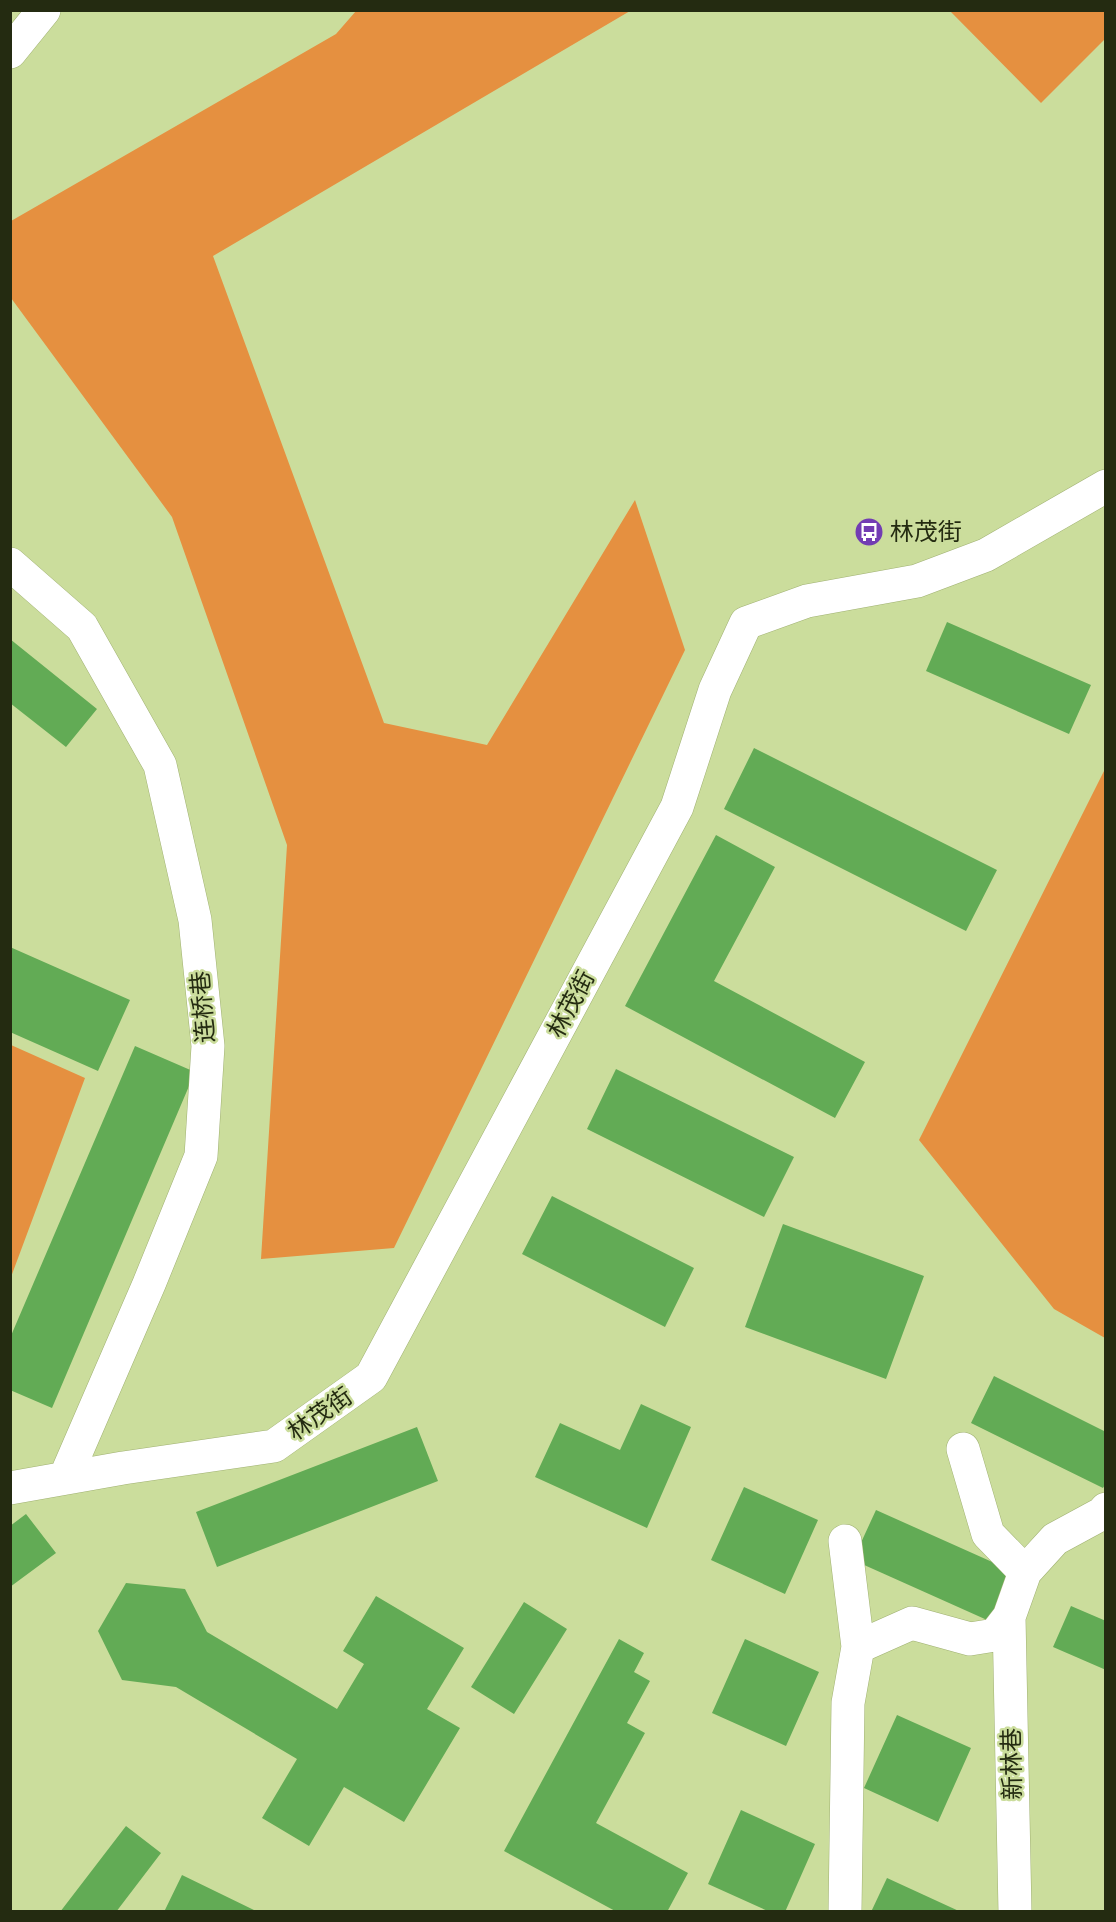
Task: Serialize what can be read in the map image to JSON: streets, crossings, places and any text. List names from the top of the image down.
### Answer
{
  "streets": {
    "street": ["林茂街", "连桥巷", "新林巷"]
  },
  "crossings": [
    ["林茂街", "连桥巷"]
  ],
  "places": {
    "bus stop": ["林茂街"]
  }
}
